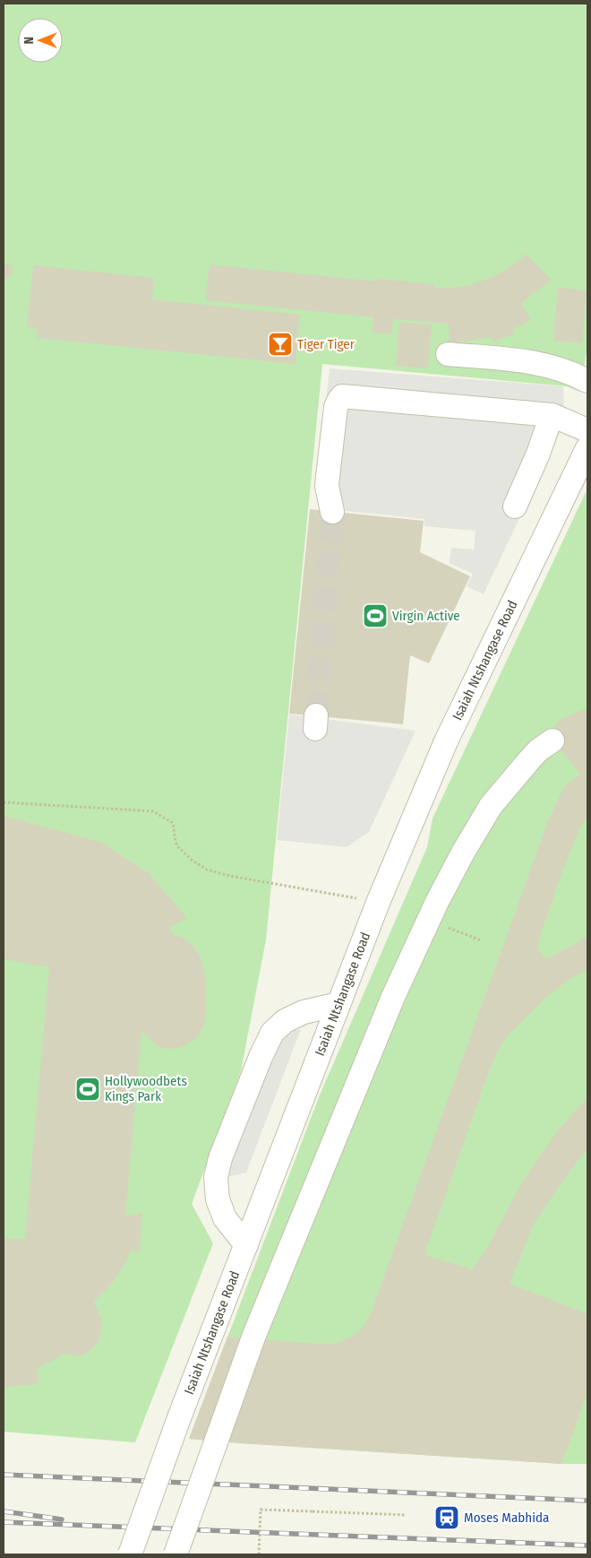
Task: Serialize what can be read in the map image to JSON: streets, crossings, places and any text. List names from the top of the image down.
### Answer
{
  "streets": {
    "street": ["Isaiah Ntshangase Road"]
  },
  "places": {
    "bar": ["Tiger Tiger"],
    "sports": ["Virgin Active", "Hollywoodbets Kings Park"],
    "station": ["Moses Mabhida"]
  },
  "north": "left"
}
